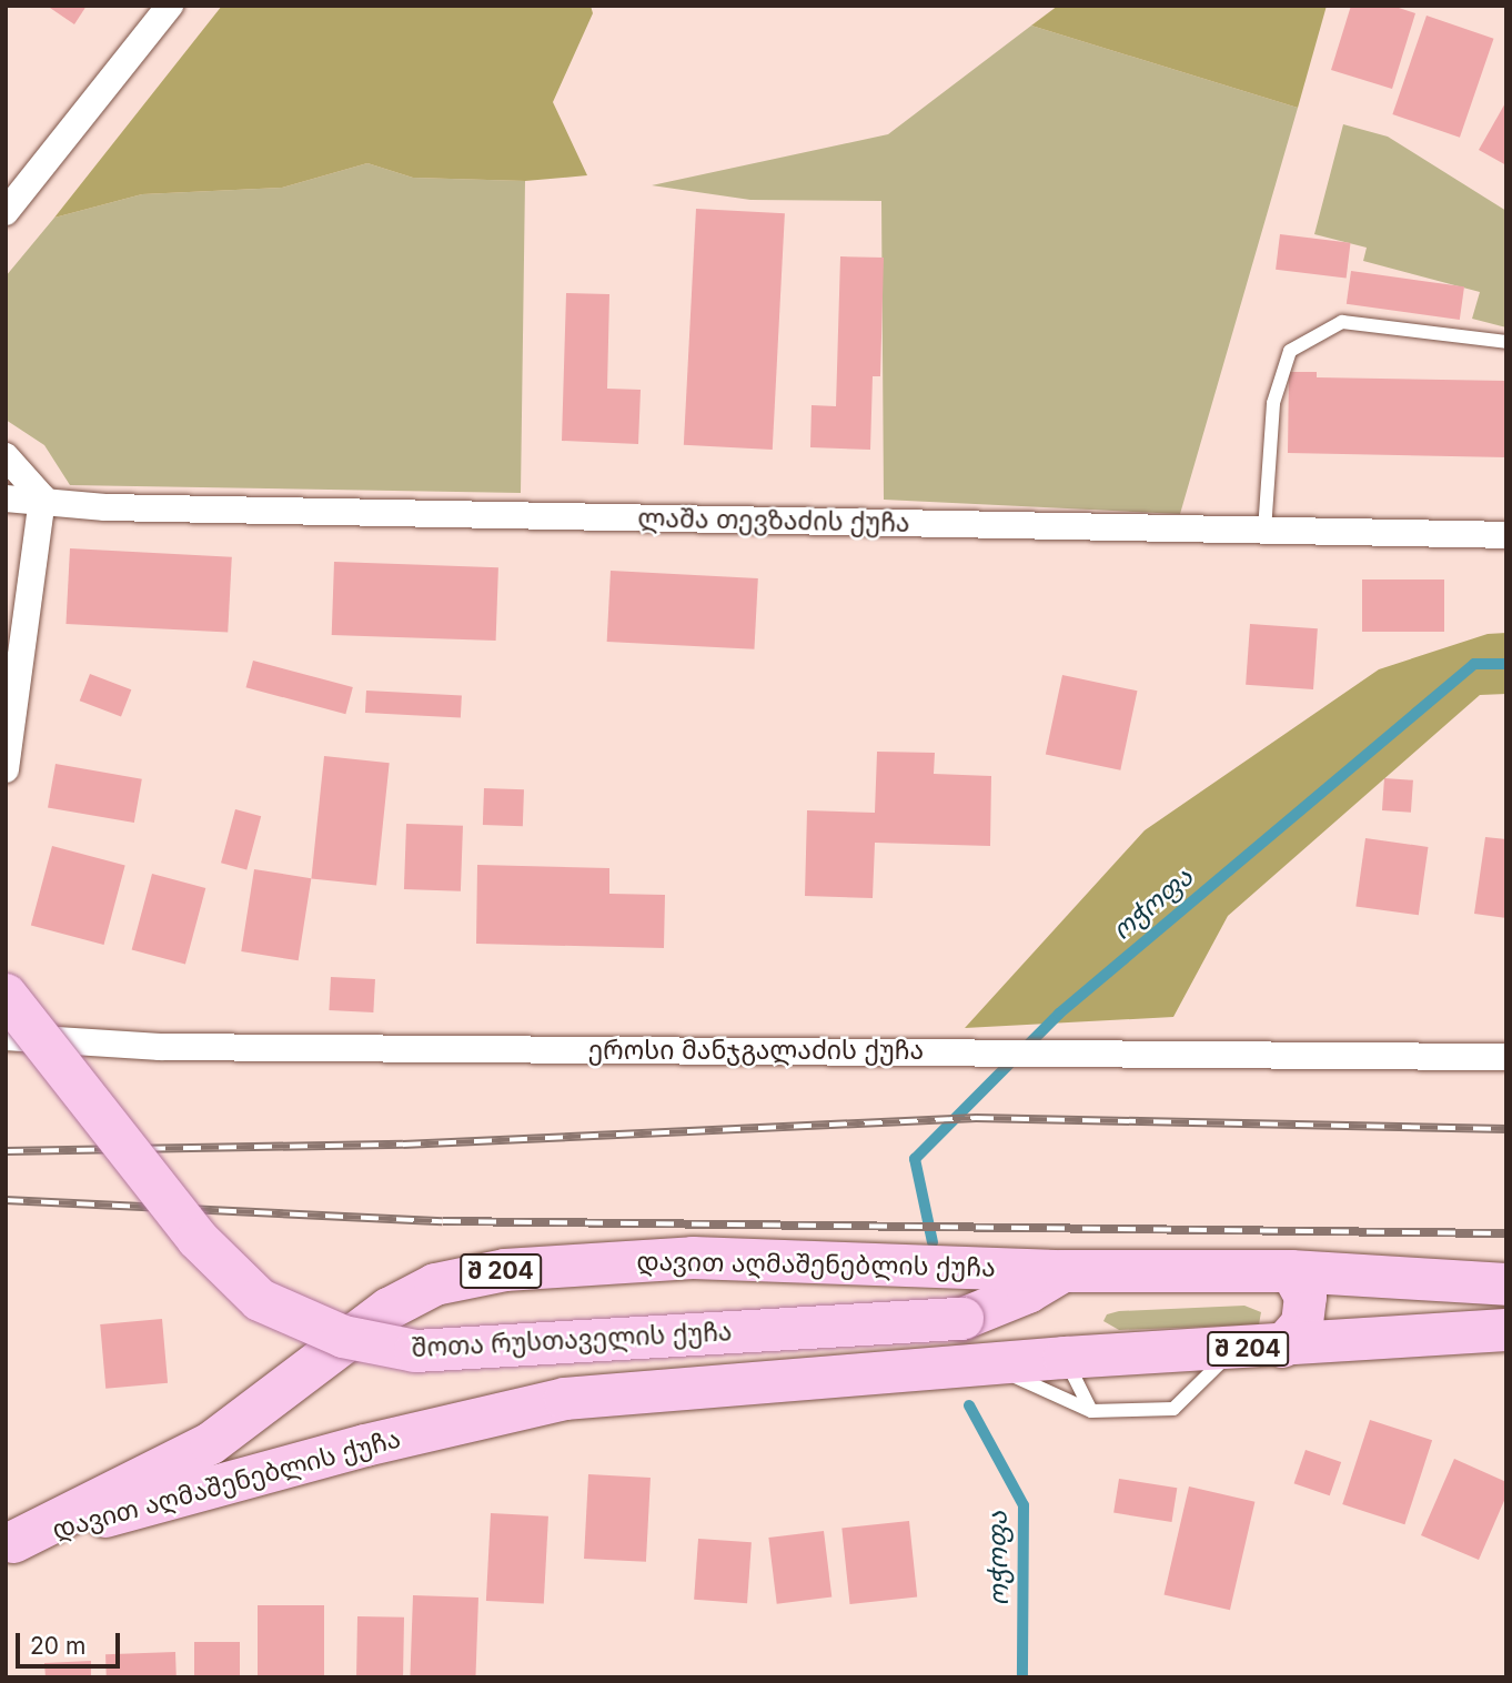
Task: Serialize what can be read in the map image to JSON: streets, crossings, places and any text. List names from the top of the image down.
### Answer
{
  "streets": {
    "main road": ["დავით აღმაშენებლის ქუჩა", "შ 204", "შოთა რუსთაველის ქუჩა"],
    "street": ["ლაშა თევზაძის ქუჩა", "ეროსი მანჯგალაძის ქუჩა"]
  },
  "crossings": [
    ["დავით აღმაშენებლის ქუჩა", "შოთა რუსთაველის ქუჩა"]
  ],
  "water": ["ოჭოფა"],
  "scale_bar": "20 m"
}
